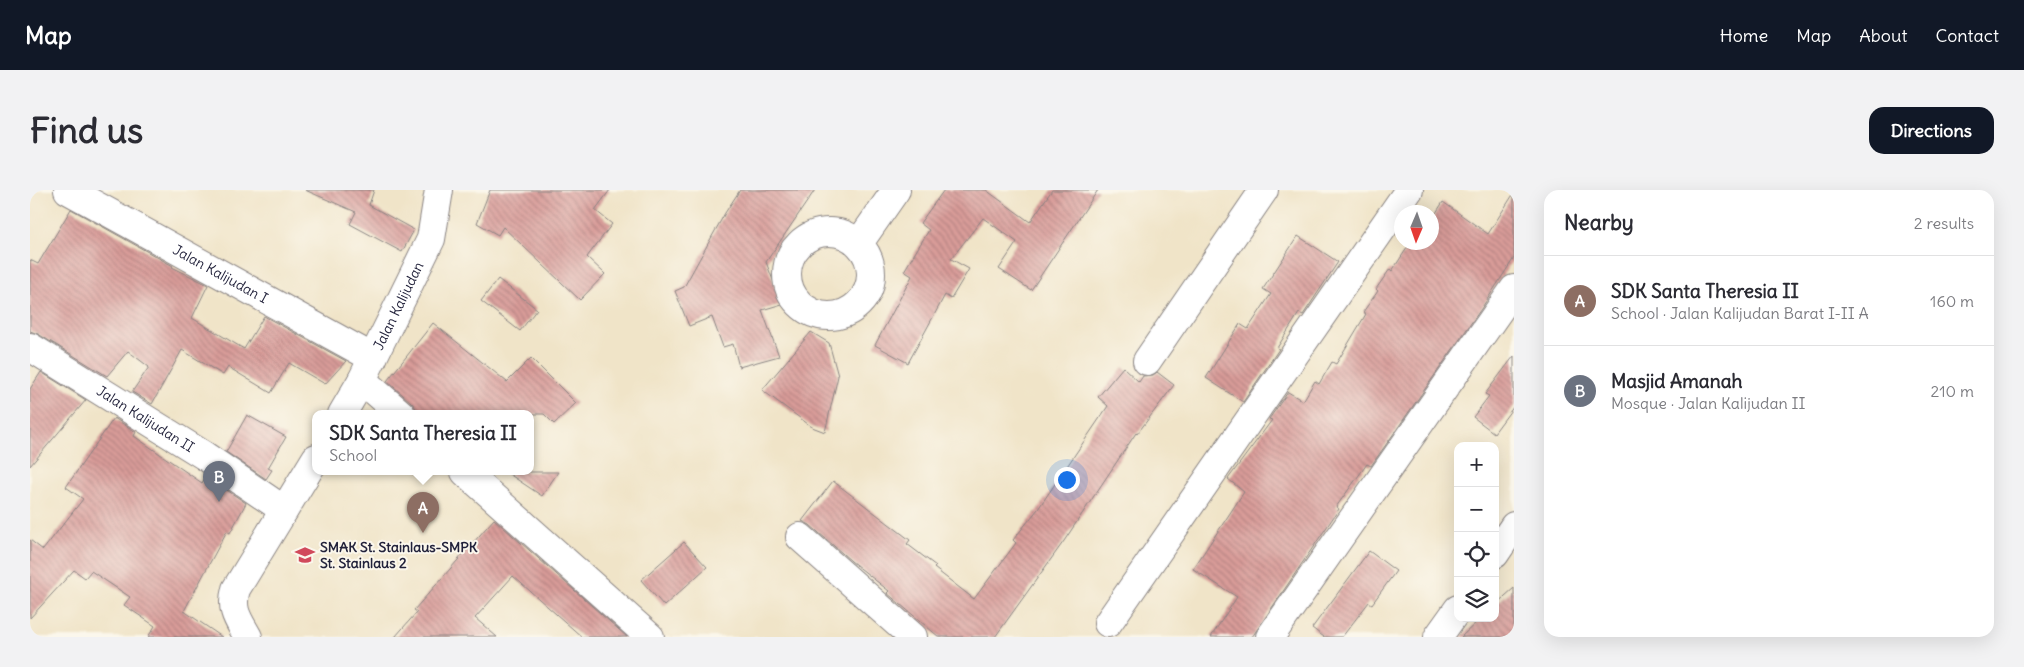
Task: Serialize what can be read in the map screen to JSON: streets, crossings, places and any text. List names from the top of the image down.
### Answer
{
  "streets": {
    "street": ["Jalan Kalijudan I", "Jalan Kalijudan", "Jalan Kalijudan II"]
  },
  "crossings": [
    ["Jalan Kalijudan I", "Jalan Kalijudan"]
  ],
  "places": {
    "school or university": ["SMAK St. Stainlaus-SMPK St. Stainlaus 2"]
  },
  "north": "bottom",
  "page": {
    "header": "Map",
    "nav": [
      "Home",
      "Map",
      "About",
      "Contact"
    ],
    "buttons": "Directions",
    "title": "Find us",
    "heading": ["Nearby", "2 results"],
    "list": [
      {
        "mark": "A",
        "name": "SDK Santa Theresia II",
        "note": "School · Jalan Kalijudan Barat I-II A",
        "value": "160 m"
      },
      {
        "mark": "B",
        "name": "Masjid Amanah",
        "note": "Mosque · Jalan Kalijudan II",
        "value": "210 m"
      }
    ],
    "popup": ["SDK Santa Theresia II", "School"],
    "map_buttons": ["+", "−"],
    "pins": ["B", "A"]
  }
}
